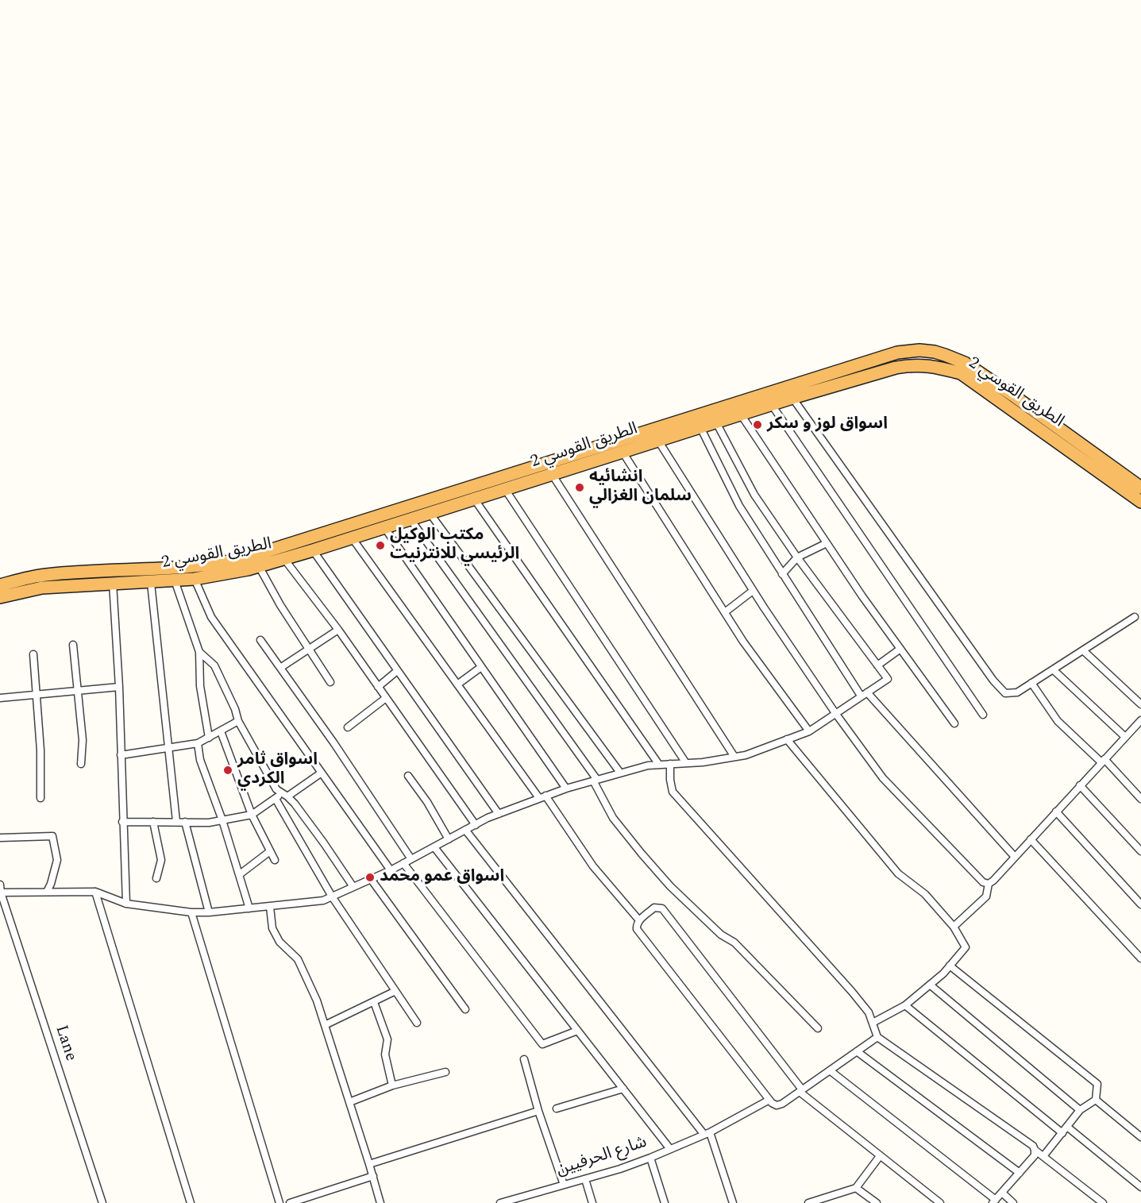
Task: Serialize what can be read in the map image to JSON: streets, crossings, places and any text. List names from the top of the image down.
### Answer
{
  "streets": {
    "highway": ["الطريق القوسي 2"],
    "street": ["Lane", "شارع الحرفيين"]
  },
  "places": [
    "اسواق لوز و سكر",
    "انشائيه سلمان الغزالي",
    "مكتب الوكيل الرئيسي للانترنيت",
    "اسواق ثامر الكردي",
    "اسواق عمو محمد"
  ]
}
